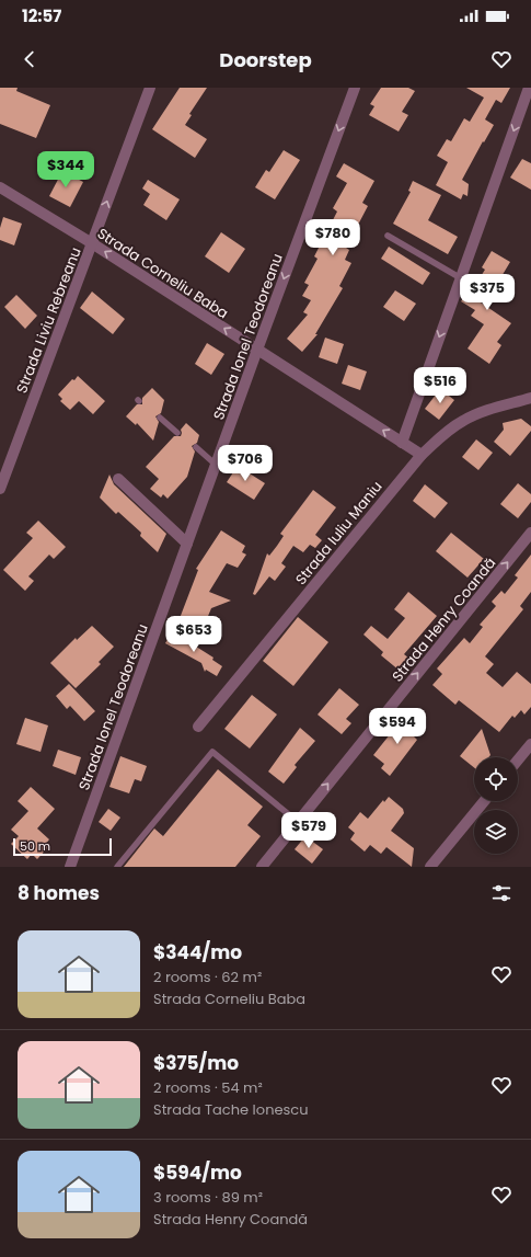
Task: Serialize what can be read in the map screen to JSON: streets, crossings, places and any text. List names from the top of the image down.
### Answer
{
  "streets": {
    "street": [
      "Strada Corneliu Baba",
      "Strada Liviu Rebreanu",
      "Strada Ionel Teodoreanu",
      "Strada Iuliu Maniu",
      "Strada Henry Coandă"
    ]
  },
  "crossings": [
    ["Strada Corneliu Baba", "Strada Liviu Rebreanu"],
    ["Strada Corneliu Baba", "Strada Ionel Teodoreanu"],
    ["Strada Corneliu Baba", "Strada Iuliu Maniu"]
  ],
  "one_way": ["Strada Corneliu Baba", "Strada Liviu Rebreanu", "Strada Henry Coandă"],
  "scale_bar": "50 m",
  "page": {
    "status": "12:57",
    "header": "Doorstep",
    "price": [
      "$344",
      "$780",
      "$375",
      "$516",
      "$706",
      "$653",
      "$594",
      "$579"
    ],
    "scale": "50 m",
    "heading": "8 homes",
    "list": [
      {
        "name": "$344/mo",
        "note": "2 rooms · 62 m² · Strada Corneliu Baba"
      },
      {
        "name": "$375/mo",
        "note": "2 rooms · 54 m² · Strada Tache Ionescu"
      },
      {
        "name": "$594/mo",
        "note": "3 rooms · 89 m² · Strada Henry Coandă"
      }
    ]
  }
}
